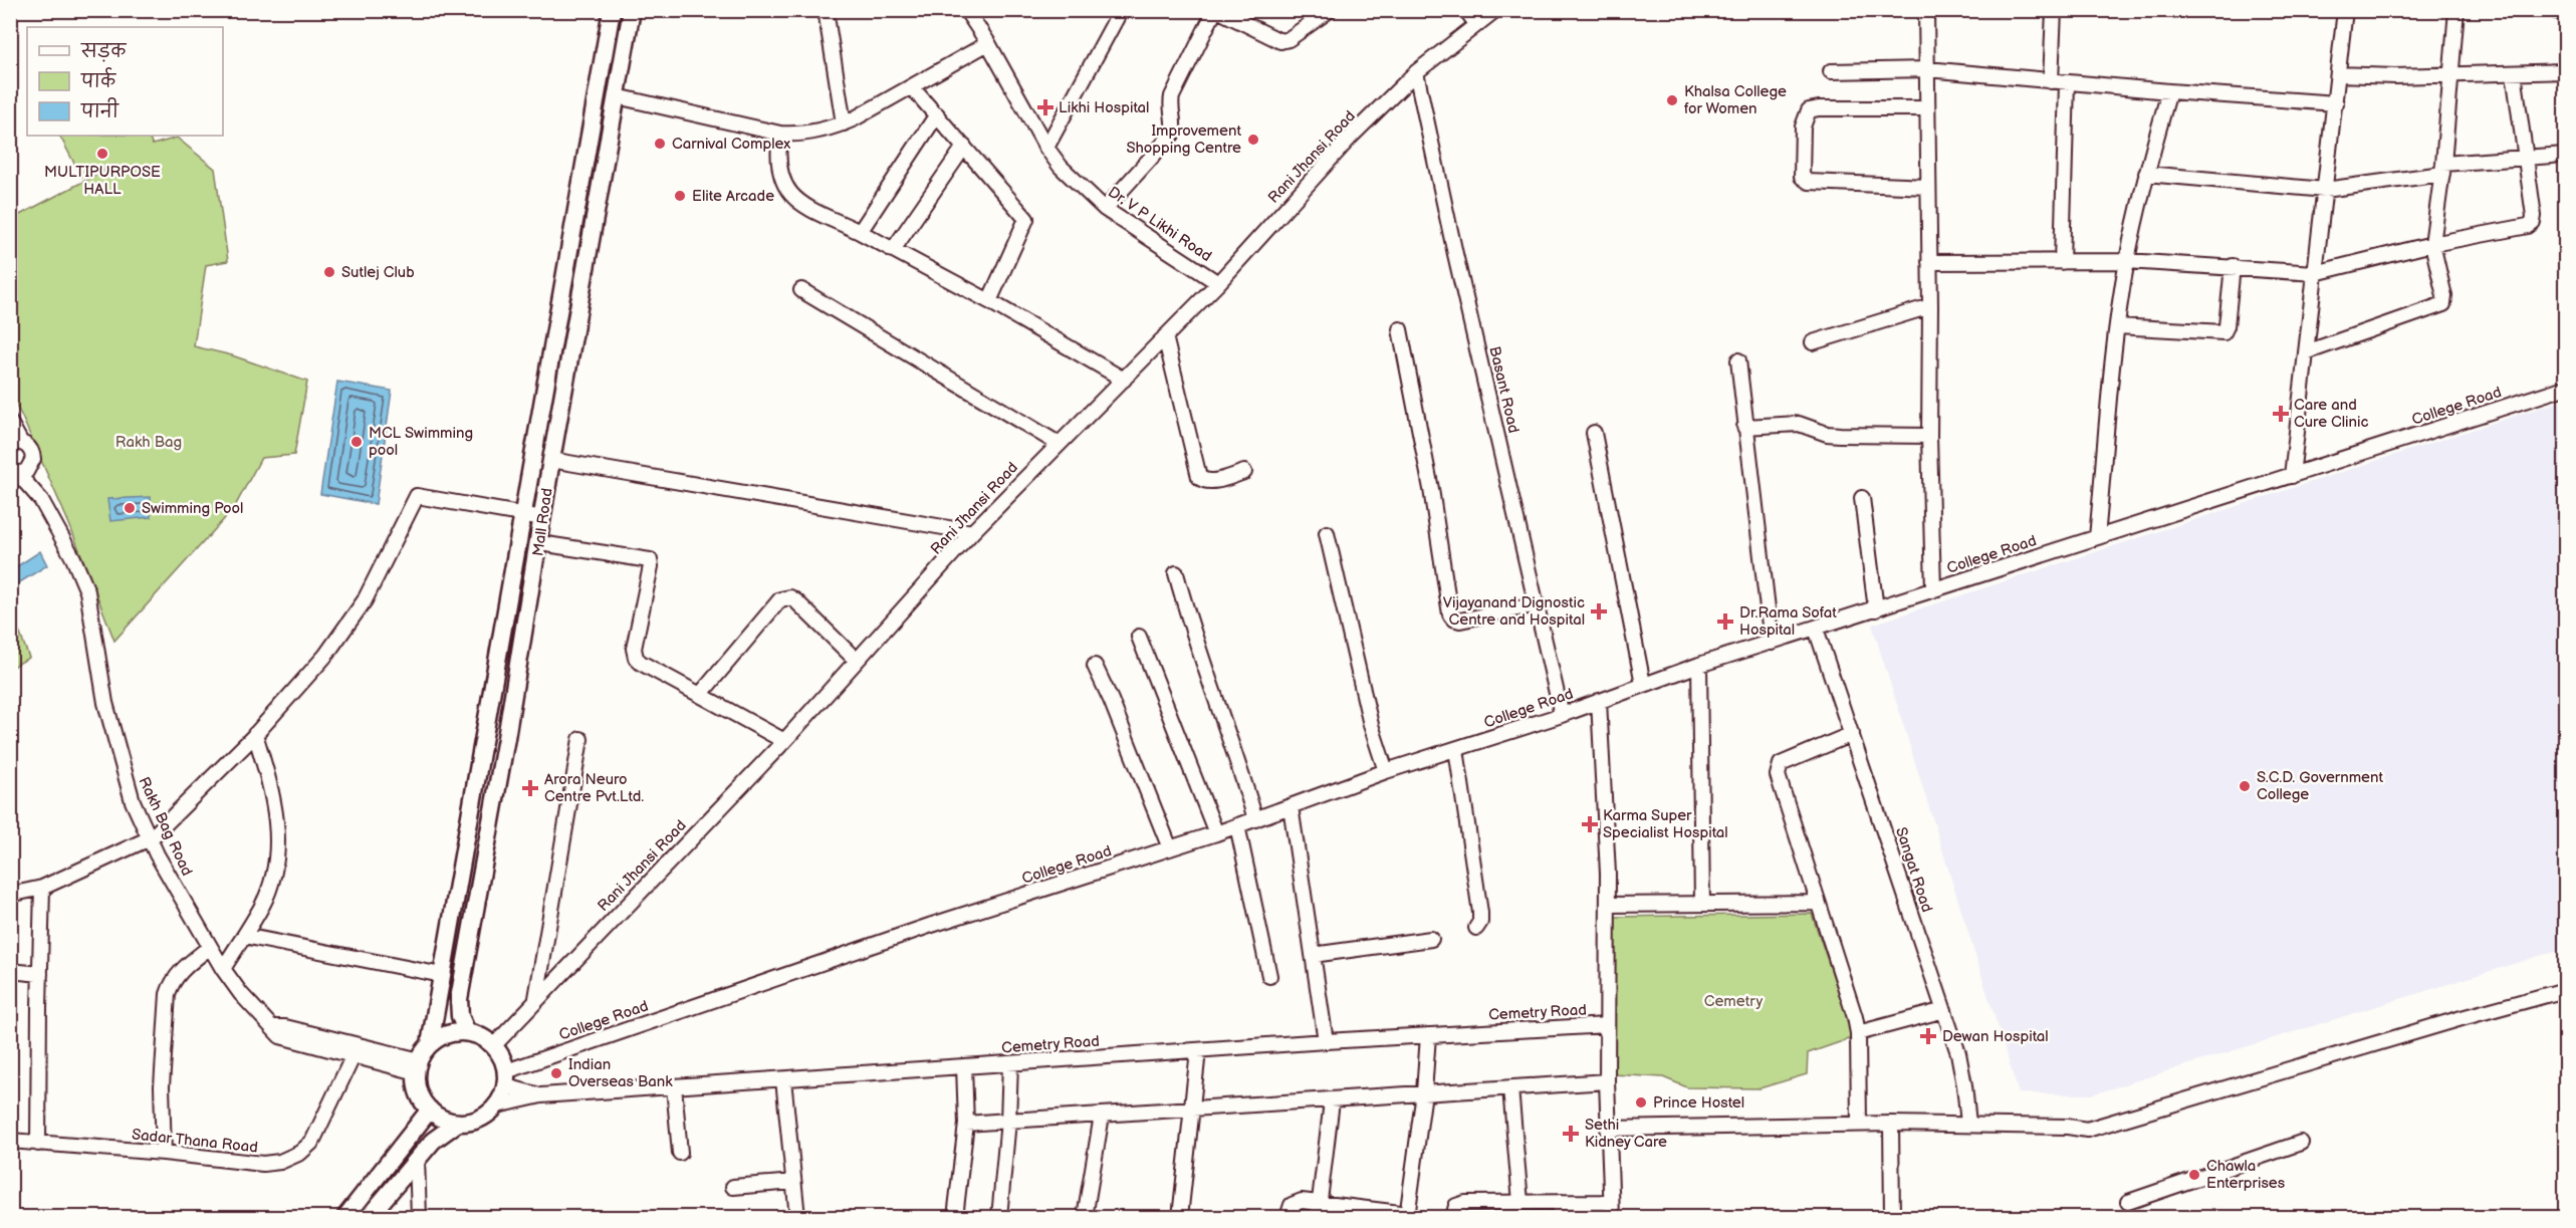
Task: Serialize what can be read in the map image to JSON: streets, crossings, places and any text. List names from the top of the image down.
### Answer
{
  "streets": {
    "main road": ["Mall Road"],
    "street": [
      "Rani Jhansi Road",
      "Dr. V P Likhi Road",
      "Basant Road",
      "College Road",
      "Rakh Bag Road",
      "Sangat Road",
      "Cemetry Road",
      "Sadar Thana Road"
    ]
  },
  "crossings": [
    ["Rani Jhansi Road", "Dr. V P Likhi Road"],
    ["Rani Jhansi Road", "Basant Road"],
    ["Rani Jhansi Road", "College Road"],
    ["Rani Jhansi Road", "Mall Road"],
    ["Rani Jhansi Road", "Rakh Bag Road"],
    ["Rani Jhansi Road", "Cemetry Road"],
    ["Basant Road", "College Road"],
    ["College Road", "Mall Road"],
    ["College Road", "Rakh Bag Road"],
    ["College Road", "Sangat Road"],
    ["College Road", "Cemetry Road"],
    ["Mall Road", "Rakh Bag Road"],
    ["Mall Road", "Cemetry Road"],
    ["Rakh Bag Road", "Cemetry Road"],
    ["Rakh Bag Road", "Sadar Thana Road"]
  ],
  "parks": ["Rakh Bag", "Cemetry"],
  "places": {
    "other": [
      "Khalsa College for Women",
      "Improvement Shopping Centre",
      "Carnival Complex",
      "MULTIPURPOSE HALL",
      "Elite Arcade",
      "Sutlej Club",
      "MCL Swimming pool",
      "Swimming Pool",
      "S.C.D. Government College",
      "Indian Overseas Bank",
      "Prince Hostel",
      "Chawla Enterprises"
    ],
    "health": [
      "Likhi Hospital",
      "Care and Cure Clinic",
      "Vijayanand Dignostic Centre and Hospital",
      "Dr.Rama Sofat Hospital",
      "Arora Neuro Centre Pvt.Ltd.",
      "Karma Super Specialist Hospital",
      "Dewan Hospital",
      "Sethi Kidney Care"
    ]
  },
  "legend": ["सड़क", "पार्क", "पानी"]
}
